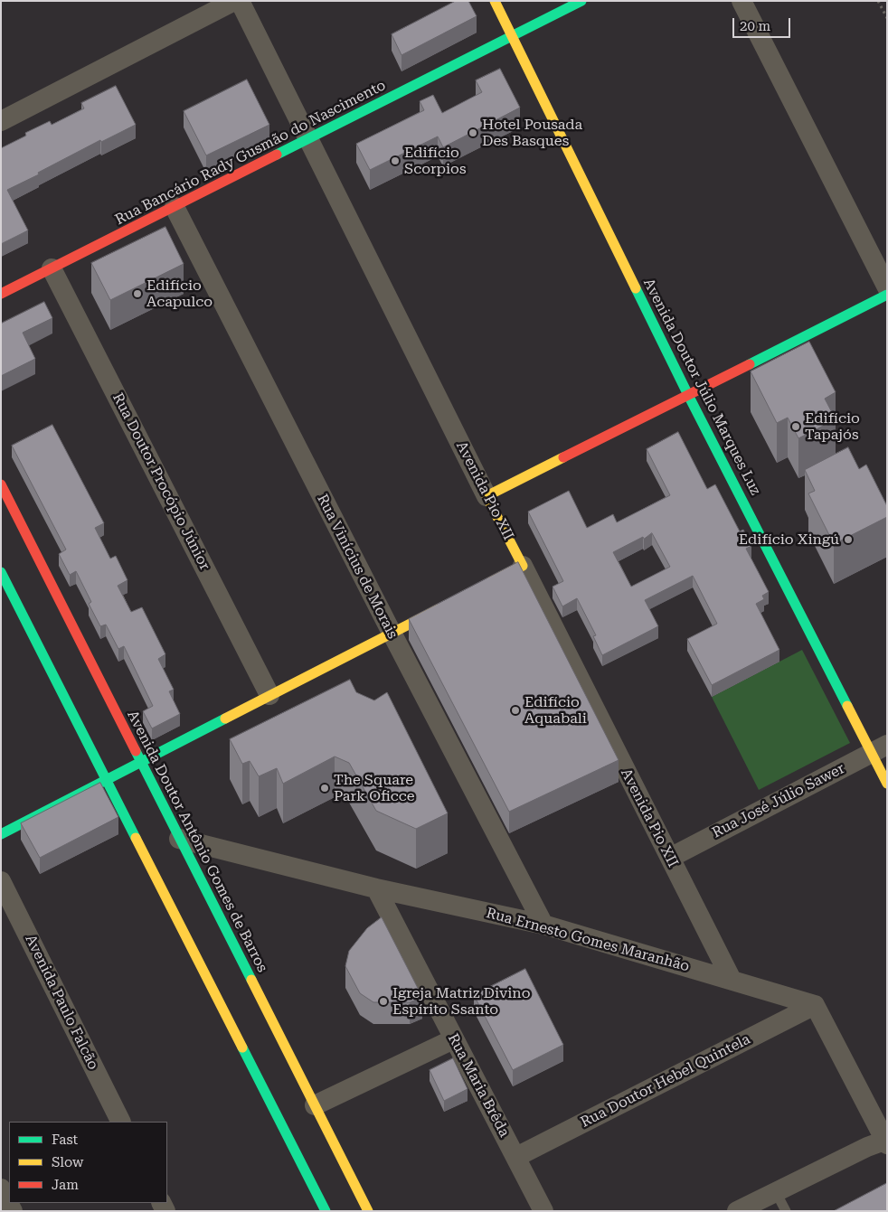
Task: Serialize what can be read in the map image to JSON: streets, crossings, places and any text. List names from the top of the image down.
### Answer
{
  "streets": {
    "street": [
      "Rua Bancário Rady Gusmão do Nascimento",
      "Avenida Doutor Júlio Marques Luz",
      "Rua Doutor Procópio Júnior",
      "Avenida Pio XII",
      "Rua Vinícius de Morais",
      "Rua José Júlio Sawer",
      "Avenida Doutor Antônio Gomes de Barros",
      "Rua Ernesto Gomes Maranhão",
      "Avenida Paulo Falcão",
      "Rua Doutor Hebel Quintela",
      "Rua Maria Brêda"
    ]
  },
  "crossings": [
    ["Rua Bancário Rady Gusmão do Nascimento", "Avenida Doutor Júlio Marques Luz"],
    ["Rua Bancário Rady Gusmão do Nascimento", "Rua Doutor Procópio Júnior"],
    ["Rua Bancário Rady Gusmão do Nascimento", "Avenida Pio XII"],
    ["Rua Bancário Rady Gusmão do Nascimento", "Rua Vinícius de Morais"],
    ["Avenida Doutor Júlio Marques Luz", "Rua José Júlio Sawer"],
    ["Avenida Pio XII", "Rua José Júlio Sawer"],
    ["Avenida Pio XII", "Rua Ernesto Gomes Maranhão"],
    ["Rua Vinícius de Morais", "Rua Ernesto Gomes Maranhão"],
    ["Avenida Doutor Antônio Gomes de Barros", "Rua Ernesto Gomes Maranhão"],
    ["Rua Ernesto Gomes Maranhão", "Rua Doutor Hebel Quintela"],
    ["Rua Ernesto Gomes Maranhão", "Rua Maria Brêda"],
    ["Rua Doutor Hebel Quintela", "Rua Maria Brêda"]
  ],
  "places": [
    "Hotel Pousada Des Basques",
    "Edifício Scorpios",
    "Edifício Acapulco",
    "Edifício Tapajós",
    "Edifício Xingú",
    "Edifício Aquabali",
    "The Square Park Oficce",
    "Igreja Matriz Divino Espírito Ssanto"
  ],
  "legend": ["Fast", "Slow", "Jam"],
  "scale_bar": "20 m"
}
